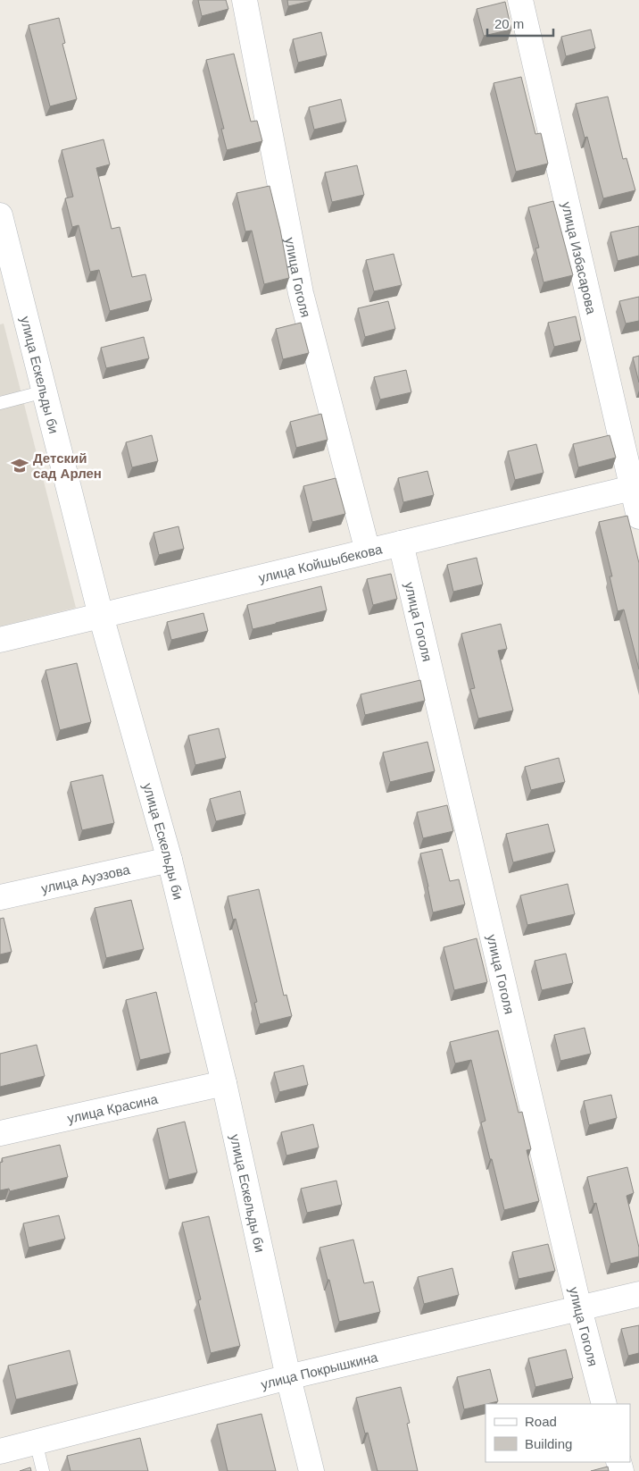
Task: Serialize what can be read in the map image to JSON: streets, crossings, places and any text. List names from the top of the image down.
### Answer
{
  "streets": {
    "street": [
      "улица Избасарова",
      "улица Гоголя",
      "улица Ескельды би",
      "улица Койшыбекова",
      "улица Ауэзова",
      "улица Красина",
      "улица Покрышкина"
    ]
  },
  "crossings": [
    ["улица Избасарова", "улица Койшыбекова"],
    ["улица Гоголя", "улица Койшыбекова"],
    ["улица Гоголя", "улица Покрышкина"],
    ["улица Ескельды би", "улица Койшыбекова"],
    ["улица Ескельды би", "улица Ауэзова"],
    ["улица Ескельды би", "улица Красина"],
    ["улица Ескельды би", "улица Покрышкина"]
  ],
  "places": {
    "school or university": ["Детский сад Арлен"]
  },
  "legend": ["Road", "Building"],
  "scale_bar": "20 m"
}
